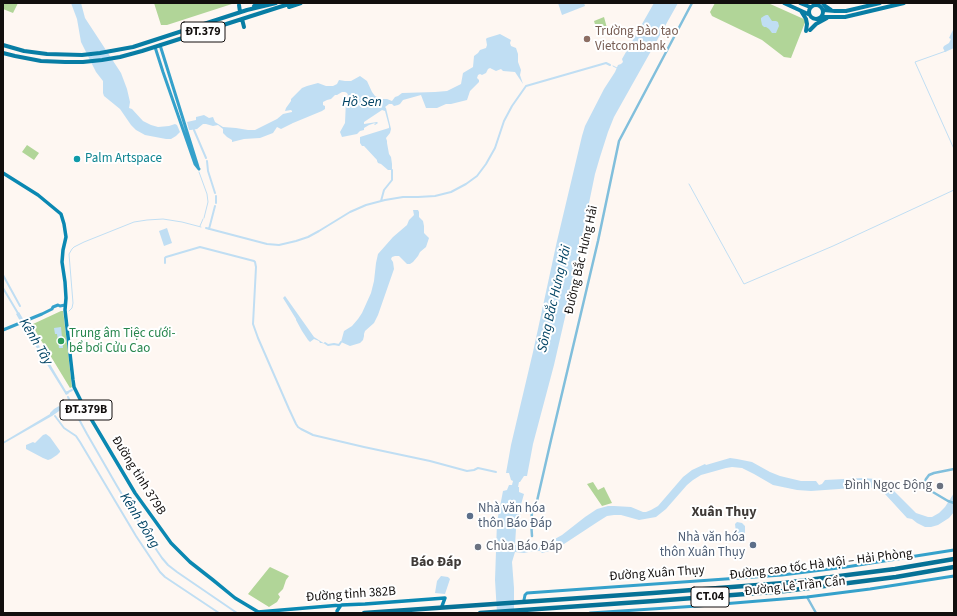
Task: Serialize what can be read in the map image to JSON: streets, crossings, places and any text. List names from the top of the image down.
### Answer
{
  "streets": {
    "highway": ["ĐT.379", "Đường cao tốc Hà Nội – Hải Phòng", "CT.04"],
    "main road": [
      "ĐT.379B",
      "Đường tỉnh 379B",
      "Đường Xuân Thụy",
      "Đường Lê Trần Cẩn",
      "Đường tỉnh 382B"
    ],
    "street": ["Đường Bắc Hưng Hải"]
  },
  "crossings": [
    ["Đường tỉnh 379B", "Đường tỉnh 382B"],
    ["Đường cao tốc Hà Nội – Hải Phòng", "CT.04"]
  ],
  "districts": ["Xuân Thụy", "Báo Đáp"],
  "water": [
    "Hồ Sen",
    "Sông Bắc Hưng Hải",
    "Kênh Tây",
    "Kênh Đông"
  ],
  "places": [
    "Trường Đào tạo Vietcombank",
    "Palm Artspace",
    "Trung âm Tiệc cưới- bể bơi Cửu Cao",
    "Đình Ngọc Động",
    "Nhà văn hóa thôn Báo Đáp",
    "Nhà văn hóa thôn Xuân Thụy",
    "Chùa Báo Đáp"
  ]
}
